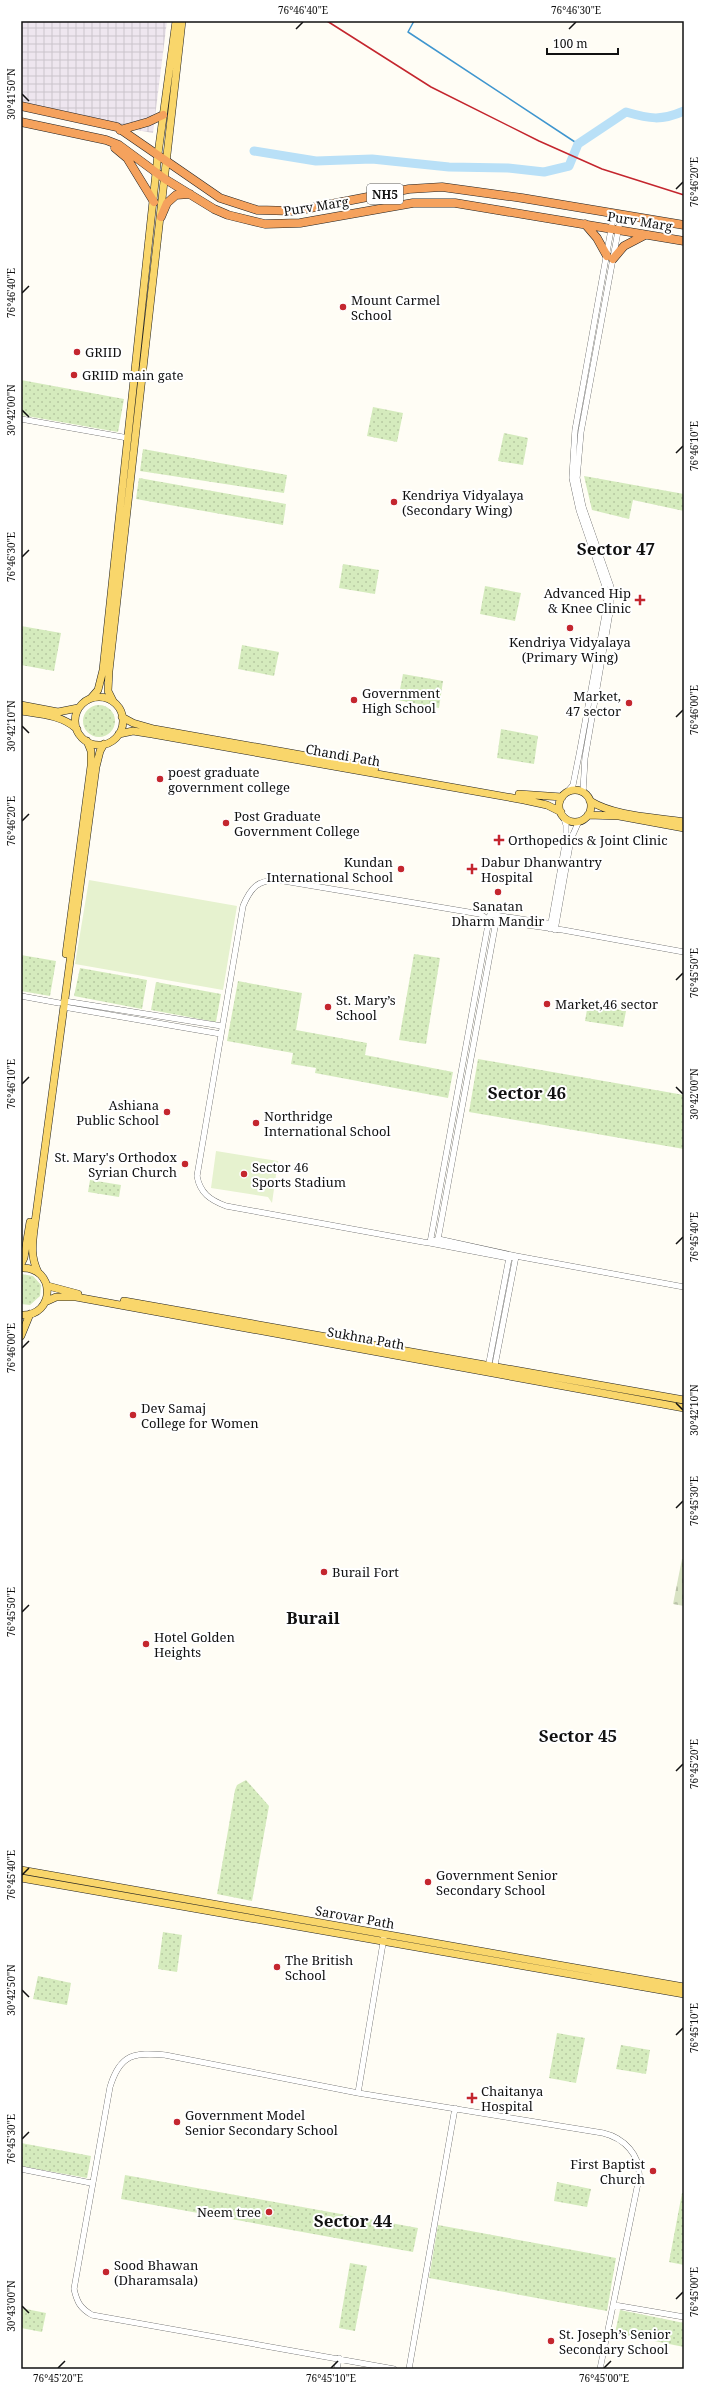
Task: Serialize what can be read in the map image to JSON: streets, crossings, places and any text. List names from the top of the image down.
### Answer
{
  "streets": {
    "highway": ["NH5", "Purv Marg"],
    "main road": ["Chandi Path", "Sukhna Path", "Sarovar Path"]
  },
  "crossings": [
    ["NH5", "Purv Marg"]
  ],
  "districts": [
    "Sector 47",
    "Sector 46",
    "Burail",
    "Sector 45",
    "Sector 44"
  ],
  "places": {
    "other": [
      "Mount Carmel School",
      "GRIID",
      "GRIID main gate",
      "Kendriya Vidyalaya (Secondary Wing)",
      "Kendriya Vidyalaya (Primary Wing)",
      "Government High School",
      "Market, 47 sector",
      "poest graduate government college",
      "Post Graduate Government College",
      "Kundan International School",
      "Sanatan Dharm Mandir",
      "Market,46 sector",
      "St. Mary’s School",
      "Ashiana Public School",
      "Northridge International School",
      "St. Mary's Orthodox Syrian Church",
      "Sector 46 Sports Stadium",
      "Dev Samaj College for Women",
      "Burail Fort",
      "Hotel Golden Heights",
      "Government Senior Secondary School",
      "The British School",
      "Government Model Senior Secondary School",
      "First Baptist Church",
      "Neem tree",
      "Sood Bhawan (Dharamsala)",
      "St. Joseph’s Senior Secondary School"
    ],
    "health": [
      "Advanced Hip & Knee Clinic",
      "Orthopedics & Joint Clinic",
      "Dabur Dhanwantry Hospital",
      "Chaitanya Hospital"
    ]
  },
  "scale_bar": "100 m",
  "coordinates": [
    "76°46'40\"E",
    "76°46'30\"E",
    "30°41'50\"N",
    "76°46'20\"E",
    "30°42'00\"N",
    "76°46'10\"E",
    "76°46'00\"E",
    "30°42'10\"N",
    "76°45'50\"E",
    "76°45'40\"E",
    "76°45'30\"E",
    "76°45'20\"E",
    "30°42'50\"N",
    "76°45'10\"E",
    "76°45'00\"E",
    "30°43'00\"N"
  ]
}
